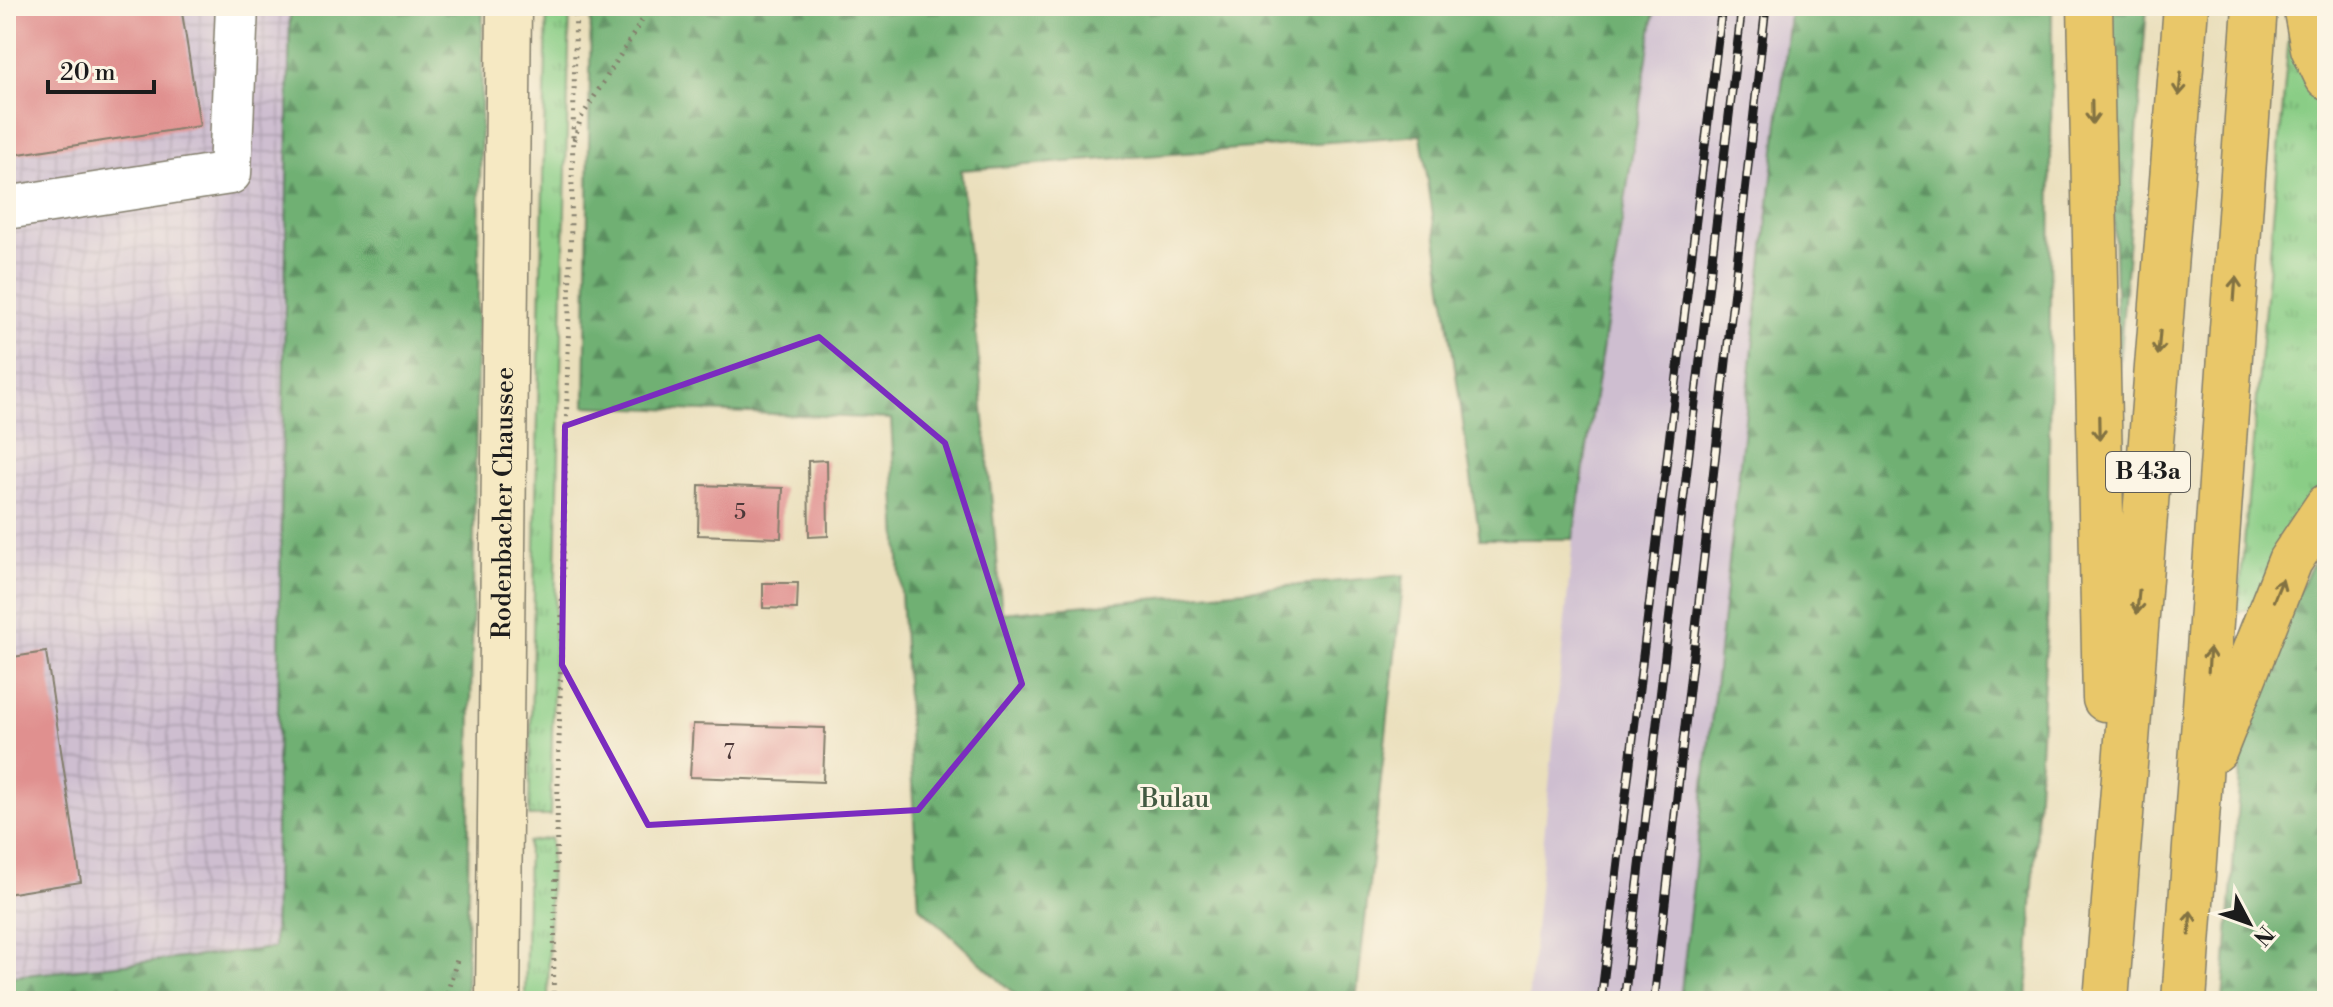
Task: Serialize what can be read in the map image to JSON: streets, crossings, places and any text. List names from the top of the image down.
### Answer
{
  "streets": {
    "highway": ["B 43a"],
    "main road": ["Rodenbacher Chaussee"]
  },
  "parks": ["Bulau"],
  "house_numbers": ["5", "7"],
  "scale_bar": "20 m",
  "north": "bottom right"
}
